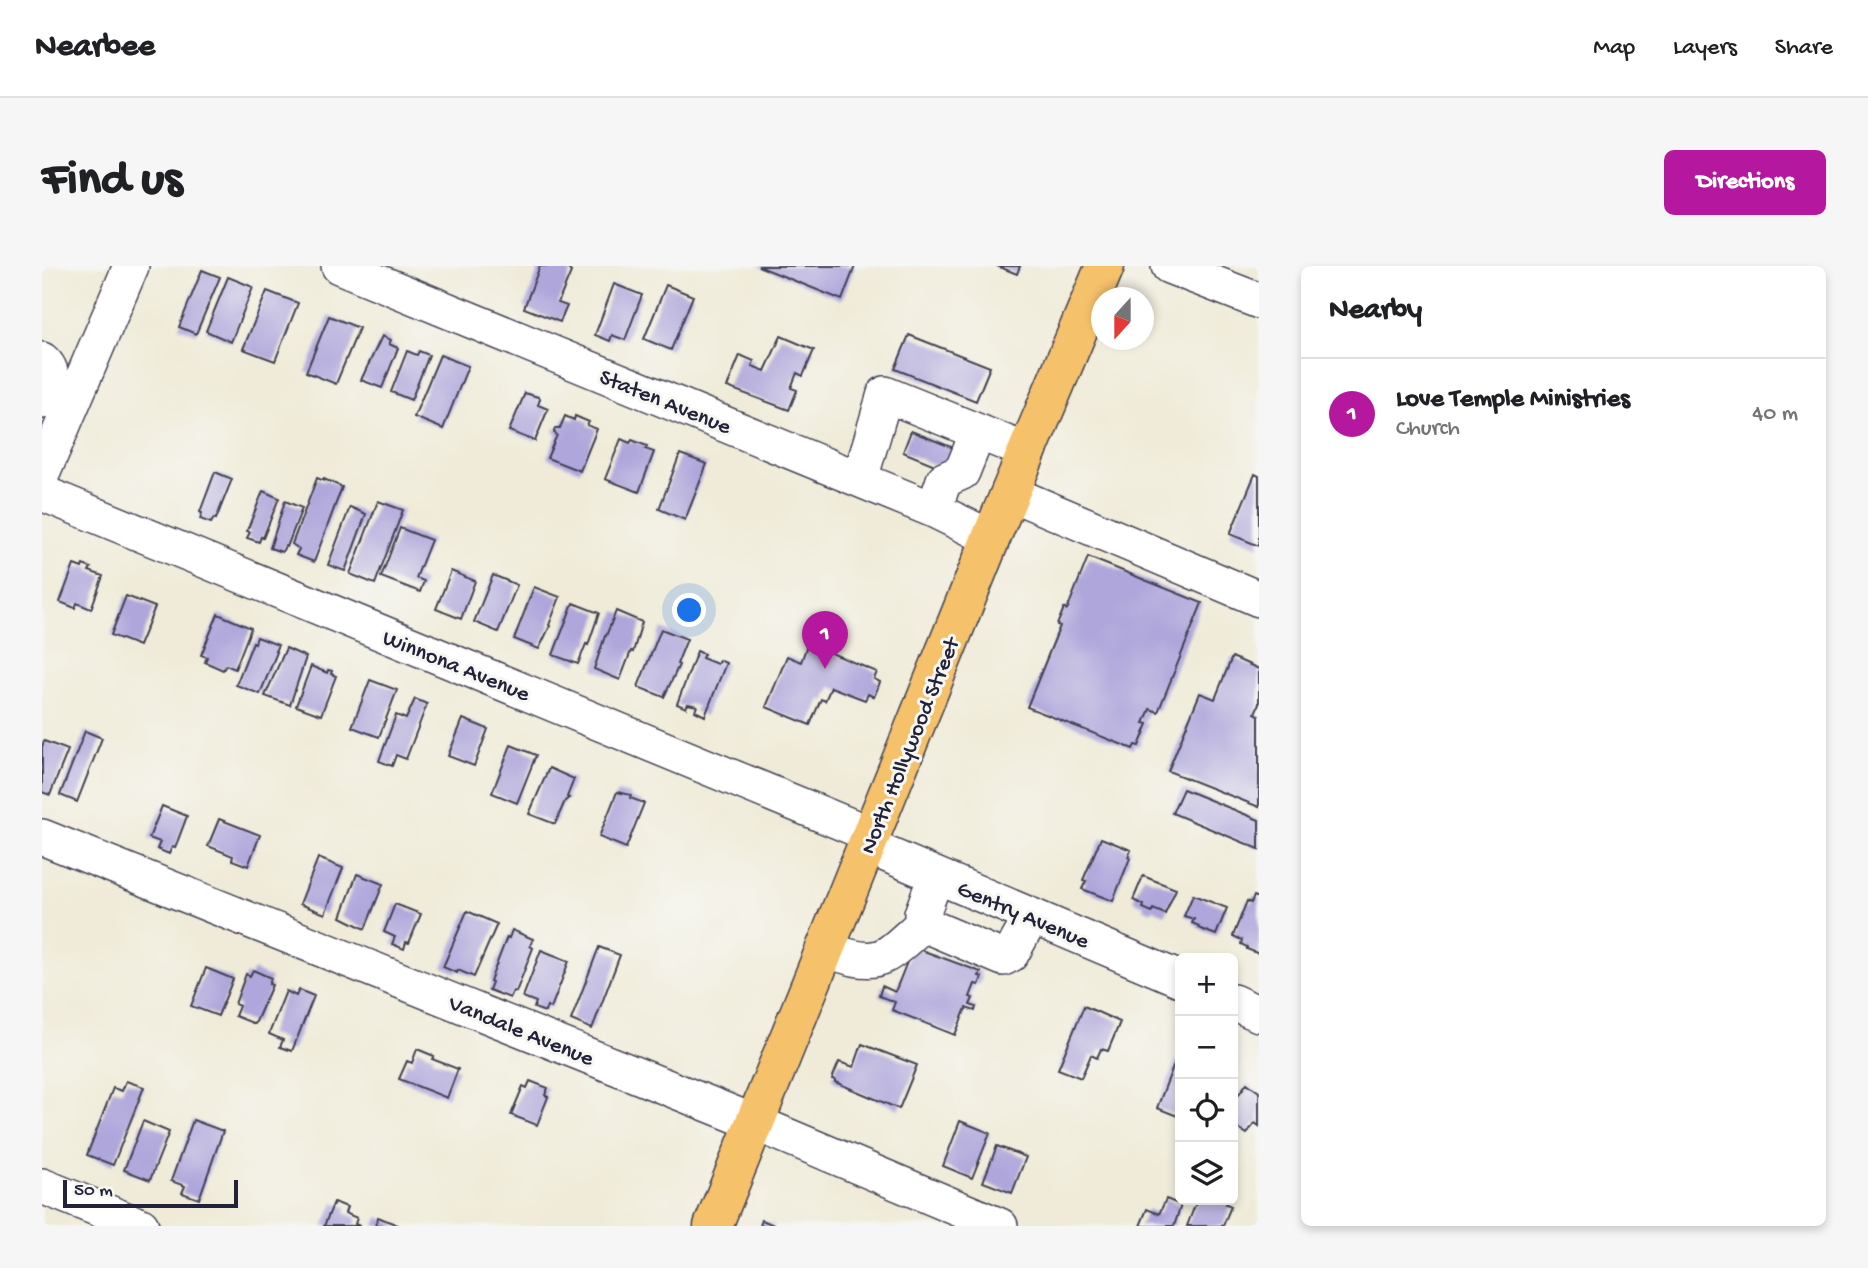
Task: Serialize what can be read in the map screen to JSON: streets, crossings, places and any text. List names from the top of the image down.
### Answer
{
  "streets": {
    "main road": ["North Hollywood Street"],
    "street": [
      "Staten Avenue",
      "Winnona Avenue",
      "Gentry Avenue",
      "Vandale Avenue"
    ]
  },
  "crossings": [
    ["Staten Avenue", "North Hollywood Street"],
    ["Winnona Avenue", "North Hollywood Street"],
    ["Winnona Avenue", "Gentry Avenue"],
    ["North Hollywood Street", "Gentry Avenue"],
    ["North Hollywood Street", "Vandale Avenue"]
  ],
  "scale_bar": "50 m",
  "north": "bottom",
  "page": {
    "header": "Nearbee",
    "nav": ["Map", "Layers", "Share"],
    "buttons": "Directions",
    "title": "Find us",
    "heading": "Nearby",
    "list": [
      {
        "mark": "1",
        "name": "Love Temple Ministries",
        "note": "Church",
        "value": "40 m"
      }
    ],
    "pins": "1",
    "map_buttons": ["+", "−"],
    "scale": "50 m"
  }
}
